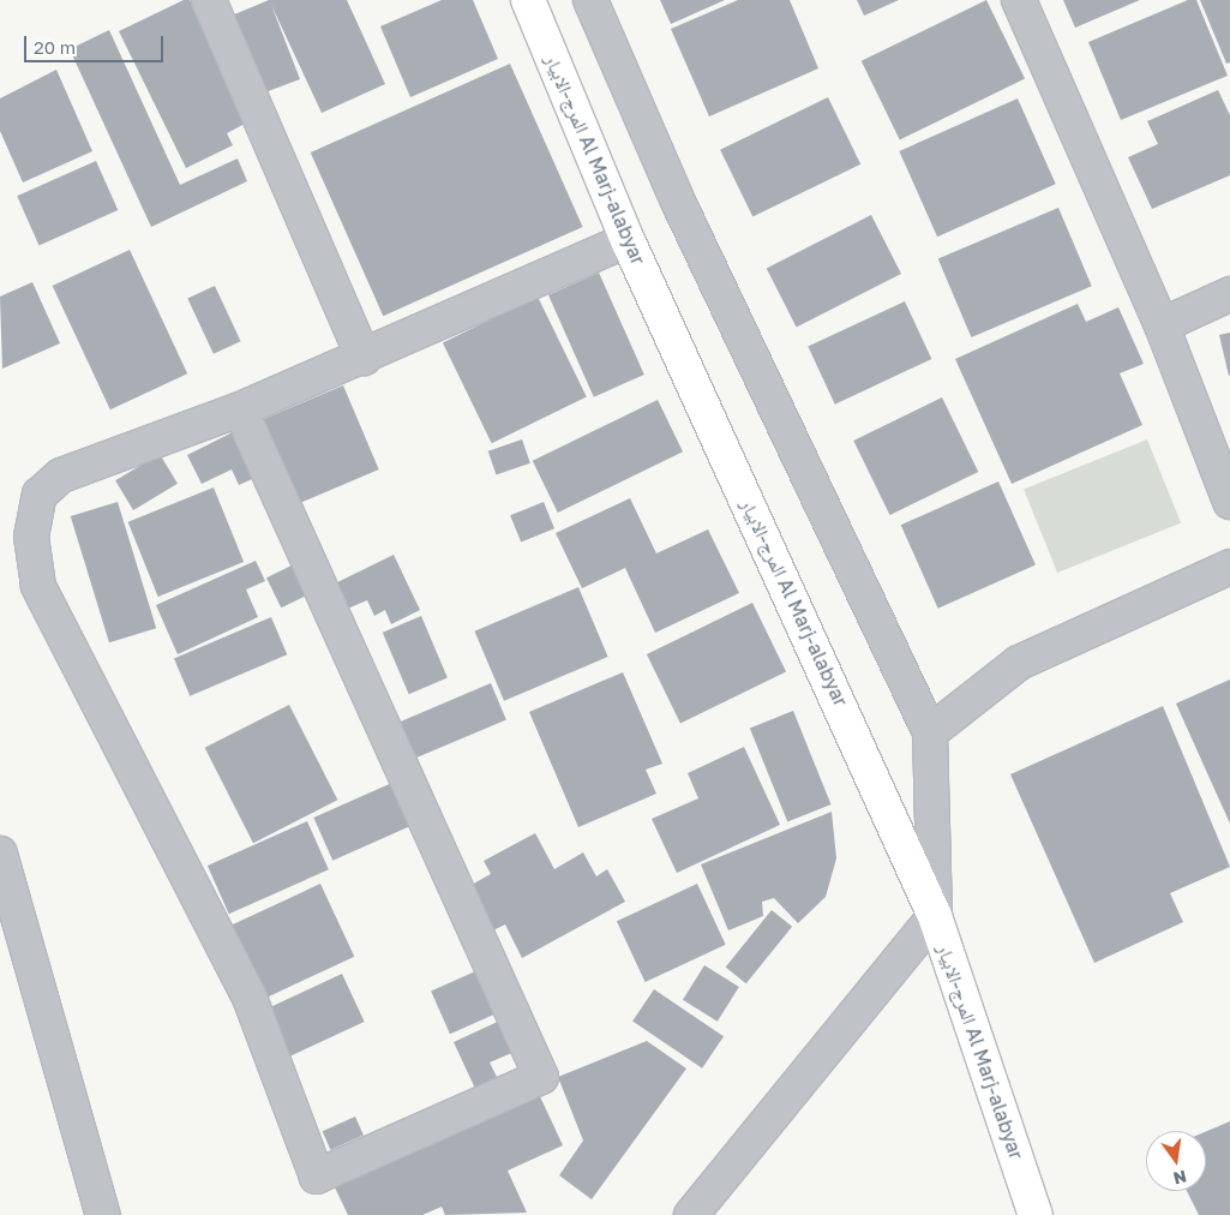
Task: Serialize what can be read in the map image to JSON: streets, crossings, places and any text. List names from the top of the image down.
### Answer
{
  "streets": {
    "main road": ["المرج-الابيار Al Marj-alabyar"]
  },
  "scale_bar": "20 m",
  "north": "bottom"
}
